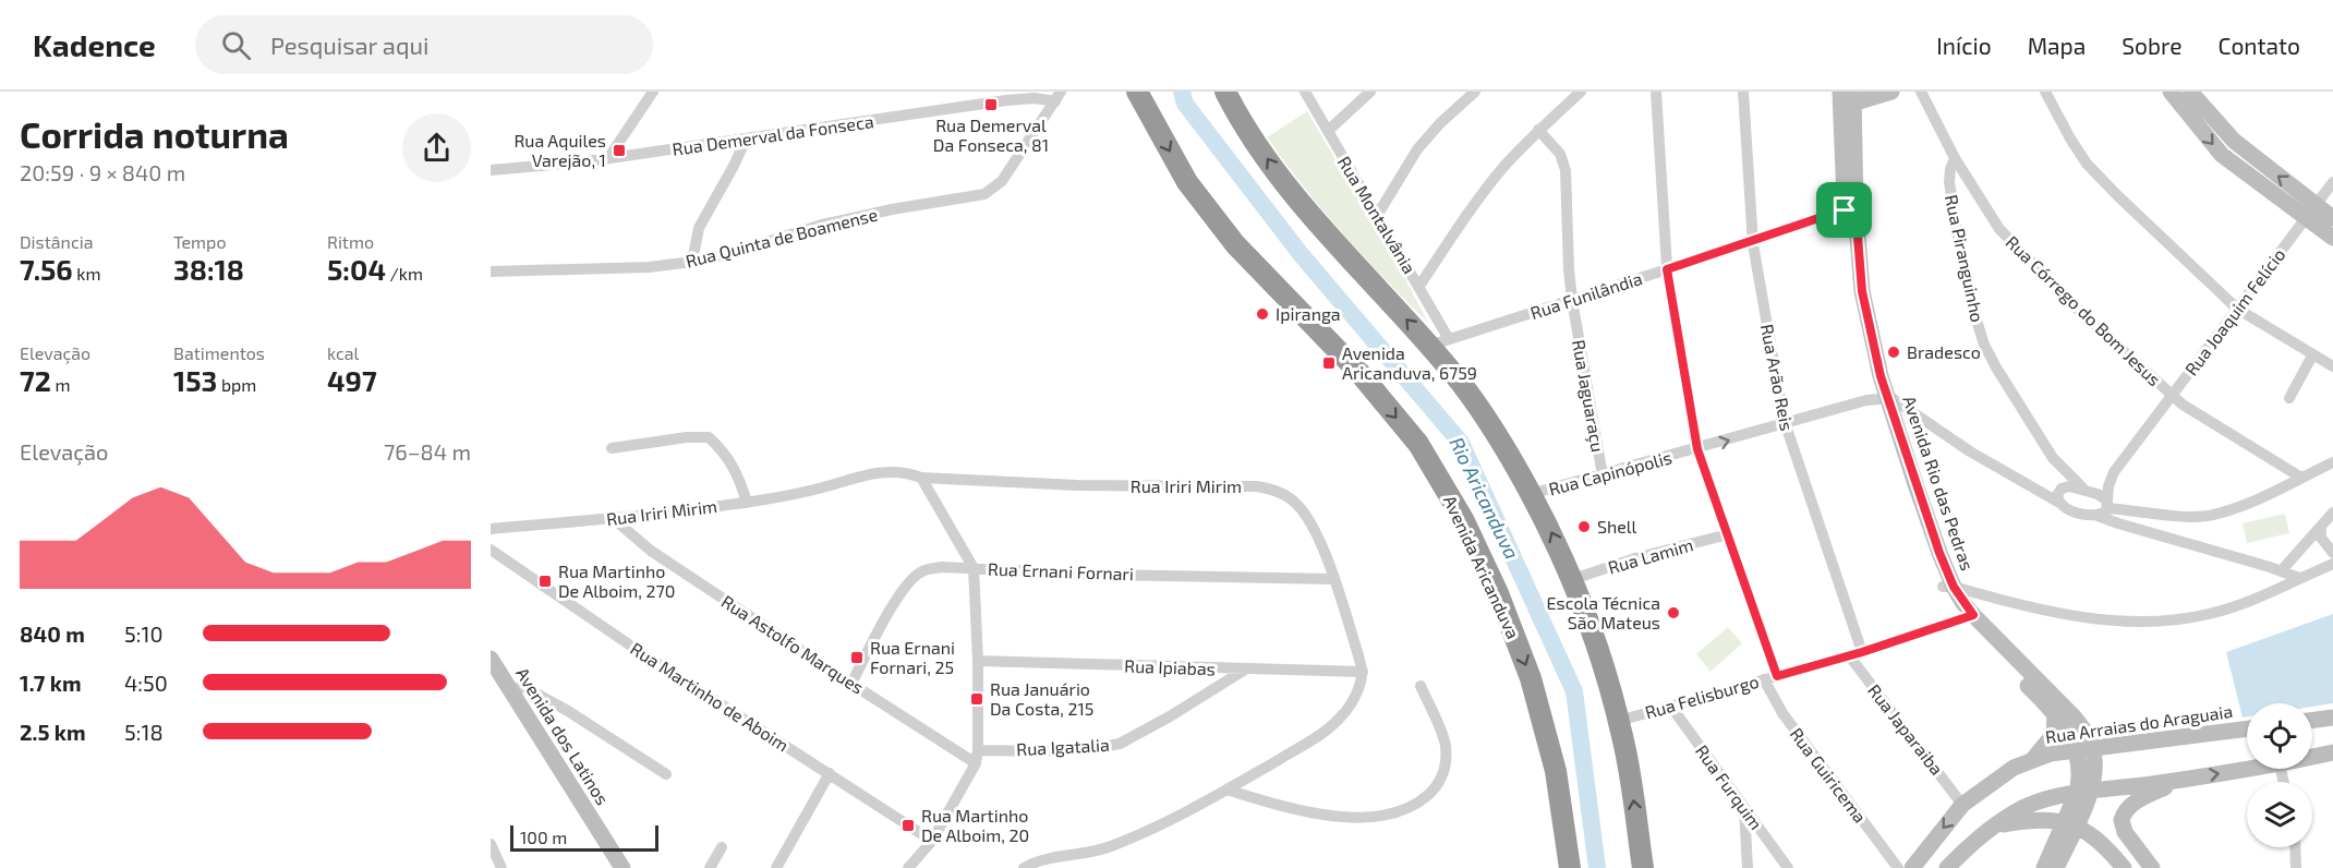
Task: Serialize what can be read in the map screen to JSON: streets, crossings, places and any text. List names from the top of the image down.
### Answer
{
  "streets": {
    "highway": ["Avenida Aricanduva"],
    "main road": ["Avenida Rio das Pedras", "Rua Arraias do Araguaia", "Avenida dos Latinos"],
    "street": [
      "Rua Demerval da Fonseca",
      "Rua Montalvânia",
      "Rua Quinta de Boamense",
      "Rua Piranguinho",
      "Rua Funilândia",
      "Rua Córrego do Bom Jesus",
      "Rua Joaquim Felício",
      "Rua Arão Reis",
      "Rua Jaguaraçu",
      "Rua Capinópolis",
      "Rua Iriri Mirim",
      "Rua Lamim",
      "Rua Ernani Fornari",
      "Rua Astolfo Marques",
      "Rua Ipiabas",
      "Rua Martinho de Aboim",
      "Rua Felisburgo",
      "Rua Japaraiba",
      "Rua Igatalia",
      "Rua Guiricema",
      "Rua Furquim"
    ]
  },
  "crossings": [
    ["Rua Demerval da Fonseca", "Rua Quinta de Boamense"],
    ["Rua Montalvânia", "Rua Funilândia"],
    ["Rua Piranguinho", "Rua Córrego do Bom Jesus"],
    ["Rua Piranguinho", "Rua Joaquim Felício"],
    ["Rua Funilândia", "Rua Arão Reis"],
    ["Rua Funilândia", "Rua Jaguaraçu"],
    ["Rua Funilândia", "Avenida Rio das Pedras"],
    ["Rua Córrego do Bom Jesus", "Rua Joaquim Felício"],
    ["Rua Arão Reis", "Rua Capinópolis"],
    ["Rua Arão Reis", "Rua Felisburgo"],
    ["Rua Jaguaraçu", "Rua Capinópolis"],
    ["Rua Capinópolis", "Avenida Rio das Pedras"],
    ["Avenida Rio das Pedras", "Rua Felisburgo"],
    ["Avenida Rio das Pedras", "Rua Arraias do Araguaia"],
    ["Rua Iriri Mirim", "Rua Ernani Fornari"],
    ["Rua Iriri Mirim", "Rua Astolfo Marques"],
    ["Rua Iriri Mirim", "Rua Ipiabas"],
    ["Rua Ernani Fornari", "Rua Astolfo Marques"],
    ["Rua Ipiabas", "Rua Igatalia"],
    ["Rua Felisburgo", "Rua Japaraiba"],
    ["Rua Felisburgo", "Rua Guiricema"],
    ["Rua Felisburgo", "Rua Furquim"],
    ["Rua Arraias do Araguaia", "Rua Japaraiba"]
  ],
  "water": ["Rio Aricanduva"],
  "places": {
    "transit": [
      "Rua Demerval Da Fonseca, 81",
      "Rua Aquiles Varejão, 1",
      "Avenida Aricanduva, 6759",
      "Rua Martinho De Alboim, 270",
      "Rua Ernani Fornari, 25",
      "Rua Januário Da Costa, 215",
      "Rua Martinho De Alboim, 20"
    ],
    "other": [
      "Ipiranga",
      "Bradesco",
      "Shell",
      "Escola Técnica São Mateus"
    ]
  },
  "scale_bar": "100 m",
  "page": {
    "header": "Kadence",
    "search": "Pesquisar aqui",
    "nav": [
      "Início",
      "Mapa",
      "Sobre",
      "Contato"
    ],
    "heading": ["Corrida noturna", "20:59 · 9 × 840 m"],
    "stats": [
      ["Distância", "7.56 km"],
      ["Tempo", "38:18"],
      ["Ritmo", "5:04 /km"],
      ["Elevação", "72 m"],
      ["Batimentos", "153 bpm"],
      ["kcal", "497"]
    ],
    "chart": ["Elevação", "76–84 m"],
    "list": [
      {
        "name": "840 m",
        "note": "5:10"
      },
      {
        "name": "1.7 km",
        "note": "4:50"
      },
      {
        "name": "2.5 km",
        "note": "5:18"
      }
    ],
    "scale": "100 m"
  }
}
